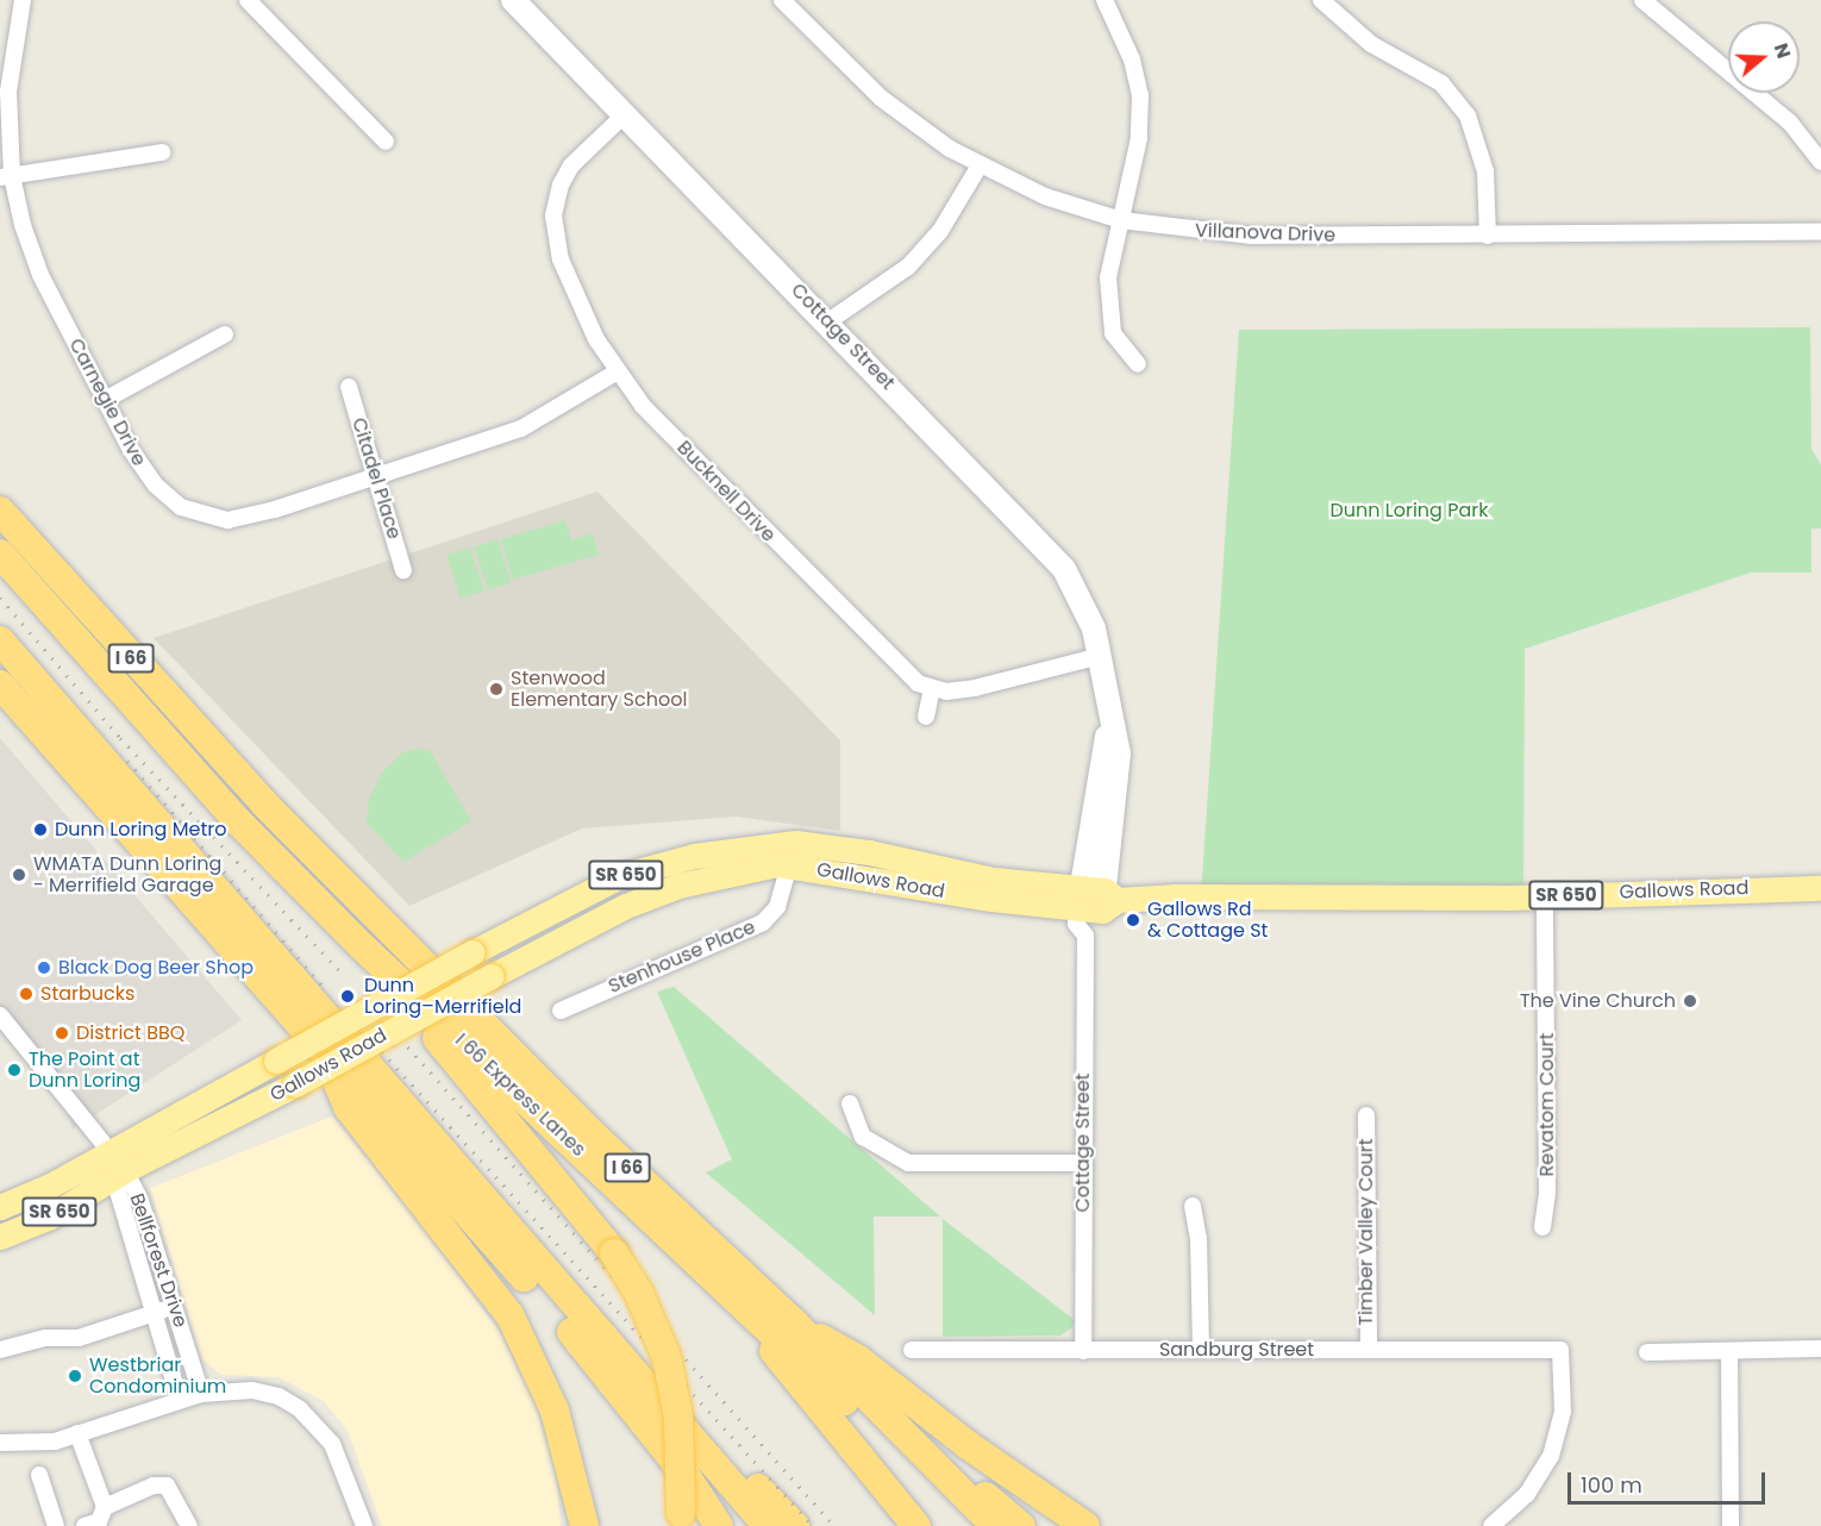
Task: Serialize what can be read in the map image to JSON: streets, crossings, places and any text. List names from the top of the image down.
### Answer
{
  "streets": {
    "highway": ["I 66", "I 66 Express Lanes"],
    "main road": ["SR 650", "Gallows Road"],
    "street": [
      "Villanova Drive",
      "Cottage Street",
      "Carnegie Drive",
      "Citadel Place",
      "Bucknell Drive",
      "Stenhouse Place",
      "Revatom Court",
      "Timber Valley Court",
      "Bellforest Drive",
      "Sandburg Street"
    ]
  },
  "crossings": [
    ["Cottage Street", "Bucknell Drive"],
    ["Cottage Street", "Gallows Road"],
    ["Cottage Street", "Sandburg Street"],
    ["Carnegie Drive", "Citadel Place"],
    ["Carnegie Drive", "Bucknell Drive"],
    ["Gallows Road", "Stenhouse Place"],
    ["Gallows Road", "Revatom Court"],
    ["Gallows Road", "Bellforest Drive"],
    ["Timber Valley Court", "Sandburg Street"]
  ],
  "parks": ["Dunn Loring Park"],
  "places": [
    "Stenwood Elementary School",
    "Dunn Loring Metro",
    "WMATA Dunn Loring - Merrifield Garage",
    "Gallows Rd & Cottage St",
    "Black Dog Beer Shop",
    "Starbucks",
    "Dunn Loring–Merrifield",
    "The Vine Church",
    "District BBQ",
    "The Point at Dunn Loring",
    "Westbriar Condominium"
  ],
  "scale_bar": "100 m",
  "north": "right"
}
